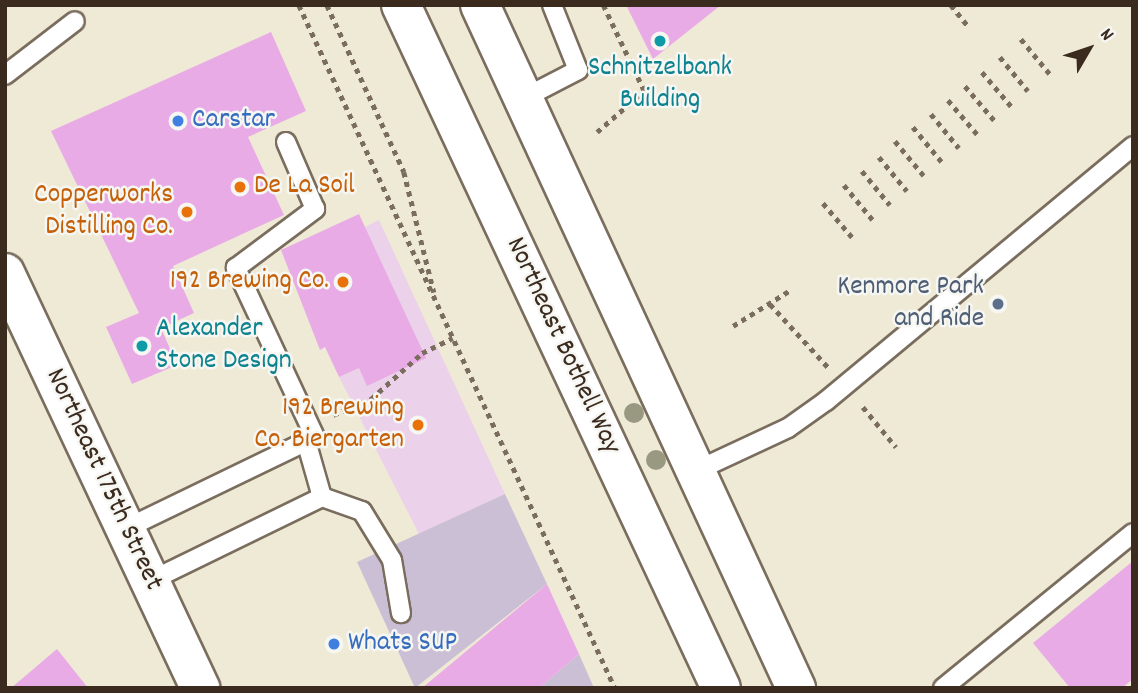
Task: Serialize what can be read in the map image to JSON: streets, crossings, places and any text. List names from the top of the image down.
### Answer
{
  "streets": {
    "main road": ["Northeast Bothell Way", "Northeast 175th Street"]
  },
  "places": [
    "Schnitzelbank Building",
    "Carstar",
    "De La Soil",
    "Copperworks Distilling Co.",
    "192 Brewing Co.",
    "Kenmore Park and Ride",
    "Alexander Stone Design",
    "192 Brewing Co. Biergarten",
    "Whats SUP"
  ],
  "north": "top right"
}
